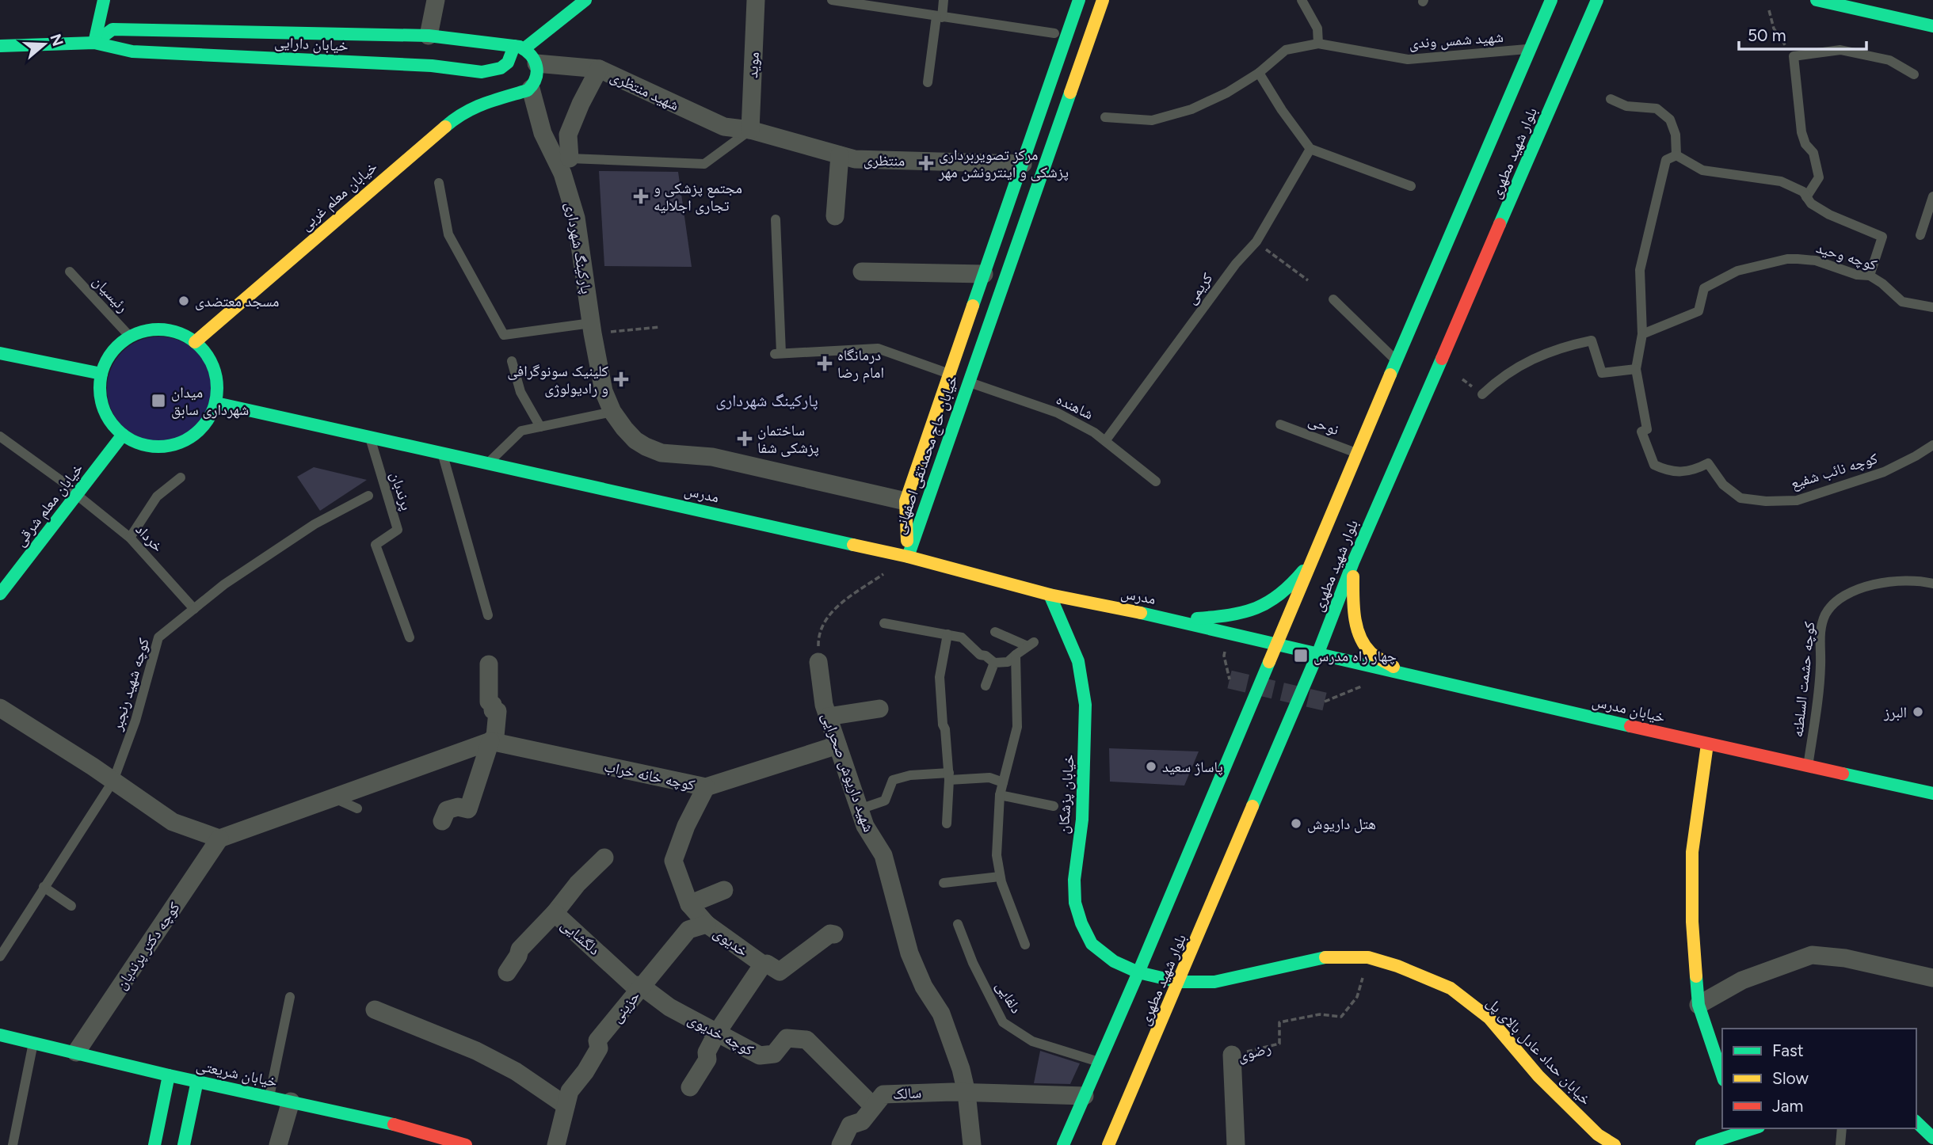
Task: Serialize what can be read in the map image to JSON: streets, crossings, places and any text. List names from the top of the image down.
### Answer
{
  "streets": {
    "main road": [
      "خیابان دارایی",
      "بلوار شهید مطهری",
      "خیابان معلم غربی",
      "خیابان حاج محمدتقی اصفهانی",
      "مدرس",
      "خیابان معلم شرقی",
      "خیابان مدرس",
      "خیابان پزشکان",
      "خیابان حداد عادل بالای پل",
      "خیابان شریعتی"
    ],
    "street": [
      "موید",
      "شهید منتظری",
      "منتظری",
      "پارکینگ شهرداری",
      "شهید داریوش صحرایی",
      "کوچه خانه خراب",
      "دلگشایی",
      "خدیوی",
      "کوچه دکتر پرندیان",
      "حزینی",
      "کوچه خدیوی",
      "رضوی",
      "سالک"
    ],
    "lane": [
      "شهید شمس وندی",
      "کوچه وحید",
      "کریمی",
      "رئیسیان",
      "شاهنده",
      "نوحی",
      "کوچه نائب شفیع",
      "پرندبان",
      "خرداد",
      "کوچه حشمت السلطنه",
      "کوچه شهید رنجبر",
      "دلفایی"
    ]
  },
  "crossings": [
    ["شهید شمس وندی", "بلوار شهید مطهری"],
    ["موید", "شهید منتظری"],
    ["موید", "منتظری"],
    ["شهید منتظری", "منتظری"],
    ["بلوار شهید مطهری", "نوحی"],
    ["بلوار شهید مطهری", "مدرس"],
    ["بلوار شهید مطهری", "خیابان مدرس"],
    ["بلوار شهید مطهری", "خیابان پزشکان"],
    ["بلوار شهید مطهری", "دلفایی"],
    ["بلوار شهید مطهری", "خیابان حداد عادل بالای پل"],
    ["بلوار شهید مطهری", "سالک"],
    ["منتظری", "خیابان حاج محمدتقی اصفهانی"],
    ["خیابان معلم غربی", "پارکینگ شهرداری"],
    ["خیابان معلم غربی", "رئیسیان"],
    ["خیابان معلم غربی", "مدرس"],
    ["خیابان معلم غربی", "خیابان معلم شرقی"],
    ["پارکینگ شهرداری", "خیابان حاج محمدتقی اصفهانی"],
    ["کریمی", "شاهنده"],
    ["رئیسیان", "مدرس"],
    ["رئیسیان", "خیابان معلم شرقی"],
    ["شاهنده", "خیابان حاج محمدتقی اصفهانی"],
    ["خیابان حاج محمدتقی اصفهانی", "مدرس"],
    ["پرندبان", "مدرس"],
    ["مدرس", "خیابان معلم شرقی"],
    ["مدرس", "خیابان مدرس"],
    ["مدرس", "خیابان پزشکان"],
    ["خیابان معلم شرقی", "خرداد"],
    ["خرداد", "کوچه شهید رنجبر"],
    ["کوچه حشمت السلطنه", "خیابان مدرس"],
    ["شهید داریوش صحرایی", "کوچه خانه خراب"],
    ["شهید داریوش صحرایی", "سالک"],
    ["کوچه خانه خراب", "خدیوی"],
    ["خیابان پزشکان", "خیابان حداد عادل بالای پل"],
    ["دلگشایی", "حزینی"],
    ["دلگشایی", "کوچه خدیوی"],
    ["خدیوی", "حزینی"],
    ["خدیوی", "کوچه خدیوی"],
    ["کوچه دکتر پرندیان", "خیابان شریعتی"],
    ["حزینی", "کوچه خدیوی"],
    ["کوچه خدیوی", "سالک"],
    ["خیابان حداد عادل بالای پل", "رضوی"]
  ],
  "districts": ["پارکینگ شهرداری"],
  "places": {
    "health": [
      "مرکز تصویربرداری پزشکی و اینترونشن مهر",
      "مجتمع پزشکی و تجاری اجلالیه",
      "درمانگاه امام رضا",
      "کلینیک سونوگرافی و رادیولوژی",
      "ساختمان پزشکی شفا"
    ],
    "other": [
      "مسجد معتضدی",
      "البرز",
      "پاساژ سعید",
      "هتل داریوش"
    ],
    "transit": ["میدان شهرداری سابق", "چهار راه مدرس"]
  },
  "legend": ["Fast", "Slow", "Jam"],
  "scale_bar": "50 m",
  "north": "right"
}
